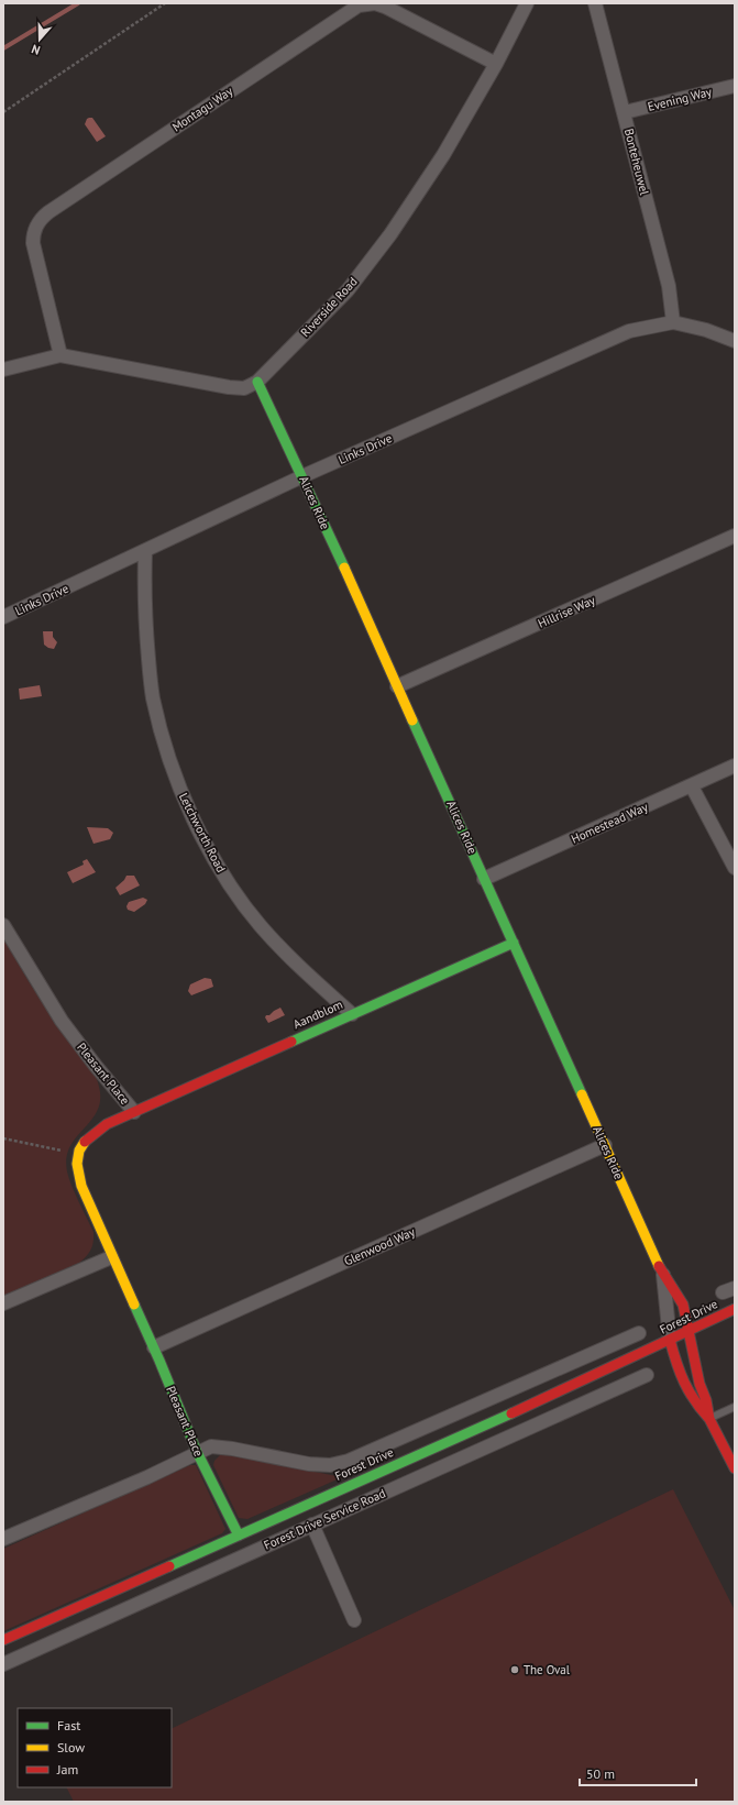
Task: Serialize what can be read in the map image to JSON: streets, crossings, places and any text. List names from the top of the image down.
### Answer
{
  "streets": {
    "street": [
      "Evening Way",
      "Montagu Way",
      "Bonteheuwel",
      "Riverside Road",
      "Links Drive",
      "Alices Ride",
      "Hillrise Way",
      "Homestead Way",
      "Letchworth Road",
      "Aandblom",
      "Pleasant Place",
      "Glenwood Way",
      "Forest Drive",
      "Forest Drive Service Road"
    ]
  },
  "crossings": [
    ["Evening Way", "Bonteheuwel"],
    ["Montagu Way", "Riverside Road"],
    ["Bonteheuwel", "Links Drive"],
    ["Riverside Road", "Alices Ride"],
    ["Links Drive", "Alices Ride"],
    ["Links Drive", "Letchworth Road"],
    ["Alices Ride", "Hillrise Way"],
    ["Alices Ride", "Homestead Way"],
    ["Alices Ride", "Aandblom"],
    ["Alices Ride", "Glenwood Way"],
    ["Alices Ride", "Forest Drive"],
    ["Letchworth Road", "Aandblom"],
    ["Aandblom", "Pleasant Place"],
    ["Pleasant Place", "Glenwood Way"],
    ["Pleasant Place", "Forest Drive"]
  ],
  "places": ["The Oval"],
  "legend": ["Fast", "Slow", "Jam"],
  "scale_bar": "50 m",
  "north": "bottom"
}
